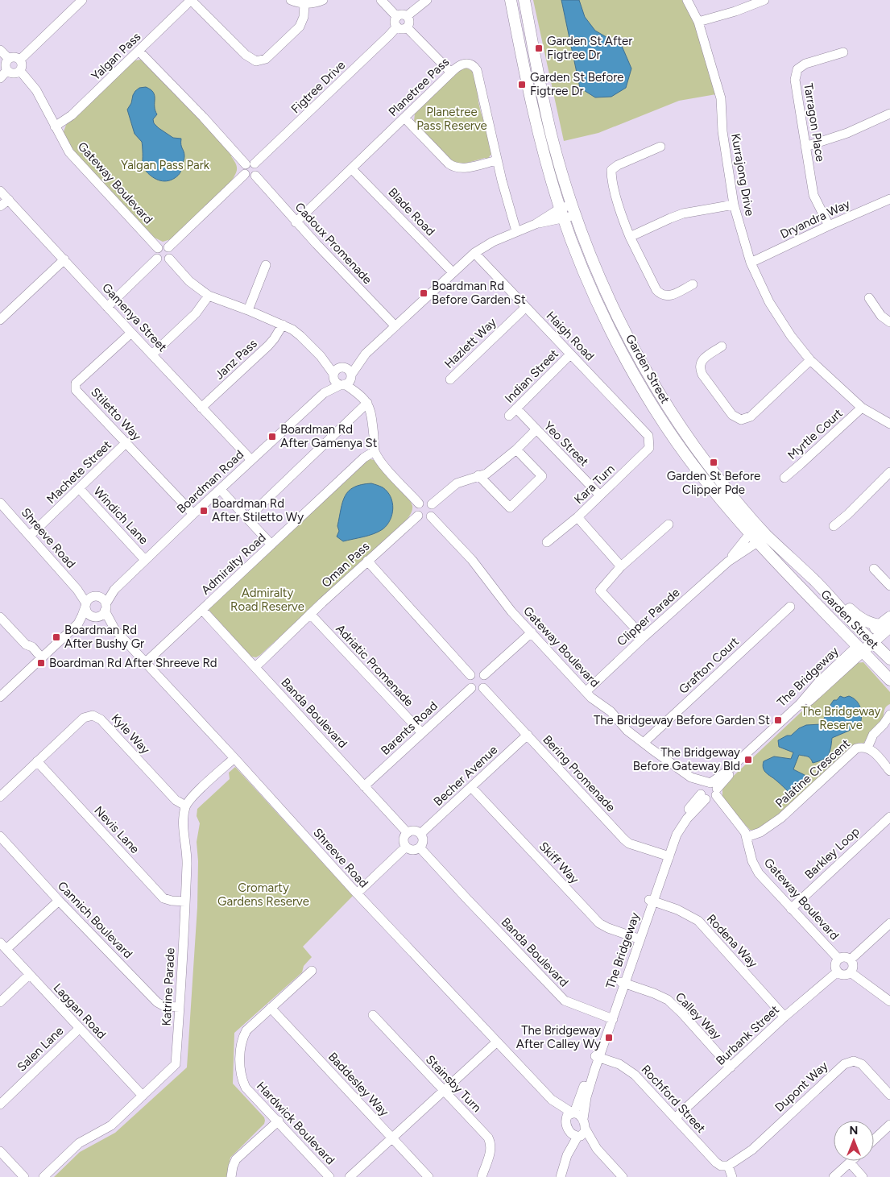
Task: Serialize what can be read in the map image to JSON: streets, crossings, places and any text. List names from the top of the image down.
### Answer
{
  "streets": {
    "main road": ["Garden Street", "The Bridgeway"],
    "street": [
      "Yalgan Pass",
      "Figtree Drive",
      "Planetree Pass",
      "Tarragon Place",
      "Kurrajong Drive",
      "Gateway Boulevard",
      "Blade Road",
      "Dryandra Way",
      "Cadoux Promenade",
      "Gamenya Street",
      "Haigh Road",
      "Hazlett Way",
      "Janz Pass",
      "Indian Street",
      "Stiletto Way",
      "Myrtle Court",
      "Yeo Street",
      "Machete Street",
      "Boardman Road",
      "Kara Turn",
      "Windich Lane",
      "Shreeve Road",
      "Admiralty Road",
      "Oman Pass",
      "Clipper Parade",
      "Adriatic Promenade",
      "Grafton Court",
      "Banda Boulevard",
      "Barents Road",
      "Kyle Way",
      "Bering Promenade",
      "Palatine Crescent",
      "Becher Avenue",
      "Nevis Lane",
      "Barkley Loop",
      "Skiff Way",
      "Cannich Boulevard",
      "Rodena Way",
      "Katrine Parade",
      "Laggan Road",
      "Calley Way",
      "Burbank Street",
      "Salen Lane",
      "Stainsby Turn",
      "Baddesley Way",
      "Dupont Way",
      "Rochford Street",
      "Hardwick Boulevard"
    ]
  },
  "crossings": [
    ["Yalgan Pass", "Gateway Boulevard"],
    ["Figtree Drive", "Cadoux Promenade"],
    ["Planetree Pass", "Blade Road"],
    ["Planetree Pass", "Cadoux Promenade"],
    ["Planetree Pass", "Boardman Road"],
    ["Tarragon Place", "Dryandra Way"],
    ["Kurrajong Drive", "Dryandra Way"],
    ["Kurrajong Drive", "Myrtle Court"],
    ["Gateway Boulevard", "Oman Pass"],
    ["Gateway Boulevard", "Clipper Parade"],
    ["Gateway Boulevard", "Grafton Court"],
    ["Gateway Boulevard", "The Bridgeway"],
    ["Gateway Boulevard", "Palatine Crescent"],
    ["Gateway Boulevard", "Barkley Loop"],
    ["Gateway Boulevard", "Burbank Street"],
    ["Blade Road", "Boardman Road"],
    ["Cadoux Promenade", "Boardman Road"],
    ["Gamenya Street", "Janz Pass"],
    ["Gamenya Street", "Stiletto Way"],
    ["Gamenya Street", "Boardman Road"],
    ["Haigh Road", "Hazlett Way"],
    ["Haigh Road", "Indian Street"],
    ["Haigh Road", "Boardman Road"],
    ["Haigh Road", "Kara Turn"],
    ["Garden Street", "Boardman Road"],
    ["Garden Street", "Clipper Parade"],
    ["Garden Street", "The Bridgeway"],
    ["Indian Street", "Yeo Street"],
    ["Stiletto Way", "Machete Street"],
    ["Stiletto Way", "Boardman Road"],
    ["Yeo Street", "Kara Turn"],
    ["Machete Street", "Windich Lane"],
    ["Machete Street", "Shreeve Road"],
    ["Boardman Road", "Windich Lane"],
    ["Boardman Road", "Shreeve Road"],
    ["Shreeve Road", "Admiralty Road"],
    ["Shreeve Road", "The Bridgeway"],
    ["Admiralty Road", "Banda Boulevard"],
    ["Oman Pass", "Adriatic Promenade"],
    ["Oman Pass", "Banda Boulevard"],
    ["Adriatic Promenade", "Barents Road"],
    ["The Bridgeway", "Banda Boulevard"],
    ["The Bridgeway", "Bering Promenade"],
    ["The Bridgeway", "Skiff Way"],
    ["The Bridgeway", "Rodena Way"],
    ["The Bridgeway", "Calley Way"],
    ["The Bridgeway", "Rochford Street"],
    ["Banda Boulevard", "Barents Road"],
    ["Banda Boulevard", "Becher Avenue"],
    ["Barents Road", "Bering Promenade"],
    ["Kyle Way", "Nevis Lane"],
    ["Kyle Way", "Katrine Parade"],
    ["Bering Promenade", "Becher Avenue"],
    ["Becher Avenue", "Skiff Way"],
    ["Nevis Lane", "Katrine Parade"],
    ["Cannich Boulevard", "Katrine Parade"],
    ["Rodena Way", "Burbank Street"],
    ["Katrine Parade", "Laggan Road"],
    ["Laggan Road", "Salen Lane"],
    ["Calley Way", "Burbank Street"],
    ["Burbank Street", "Rochford Street"],
    ["Baddesley Way", "Hardwick Boulevard"],
    ["Dupont Way", "Rochford Street"]
  ],
  "parks": [
    "Planetree Pass Reserve",
    "Yalgan Pass Park",
    "Admiralty Road Reserve",
    "The Bridgeway Reserve",
    "Cromarty Gardens Reserve"
  ],
  "places": {
    "transit": [
      "Garden St After Figtree Dr",
      "Garden St Before Figtree Dr",
      "Boardman Rd Before Garden St",
      "Boardman Rd After Gamenya St",
      "Garden St Before Clipper Pde",
      "Boardman Rd After Stiletto Wy",
      "Boardman Rd After Bushy Gr",
      "Boardman Rd After Shreeve Rd",
      "The Bridgeway Before Garden St",
      "The Bridgeway Before Gateway Bld",
      "The Bridgeway After Calley Wy"
    ]
  },
  "north": "top"
}
